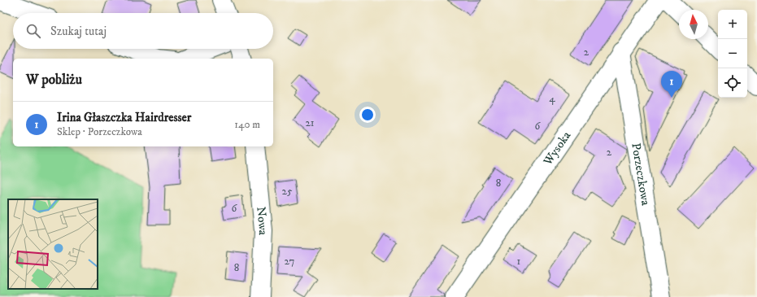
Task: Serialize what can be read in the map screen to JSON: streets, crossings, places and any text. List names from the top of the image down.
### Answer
{
  "streets": {
    "street": ["Wysoka", "Porzeczkowa", "Nowa"]
  },
  "crossings": [
    ["Wysoka", "Porzeczkowa"]
  ],
  "house_numbers": [
    "2",
    "4",
    "21",
    "6",
    "2",
    "8",
    "25",
    "6",
    "27",
    "1",
    "8"
  ],
  "north": "top",
  "page": {
    "map_buttons": ["+", "−"],
    "search": "Szukaj tutaj",
    "heading": "W pobliżu",
    "pins": "1",
    "list": [
      {
        "mark": "1",
        "name": "Irina Głaszczka Hairdresser",
        "note": "Sklep · Porzeczkowa",
        "value": "140 m"
      }
    ]
  }
}
